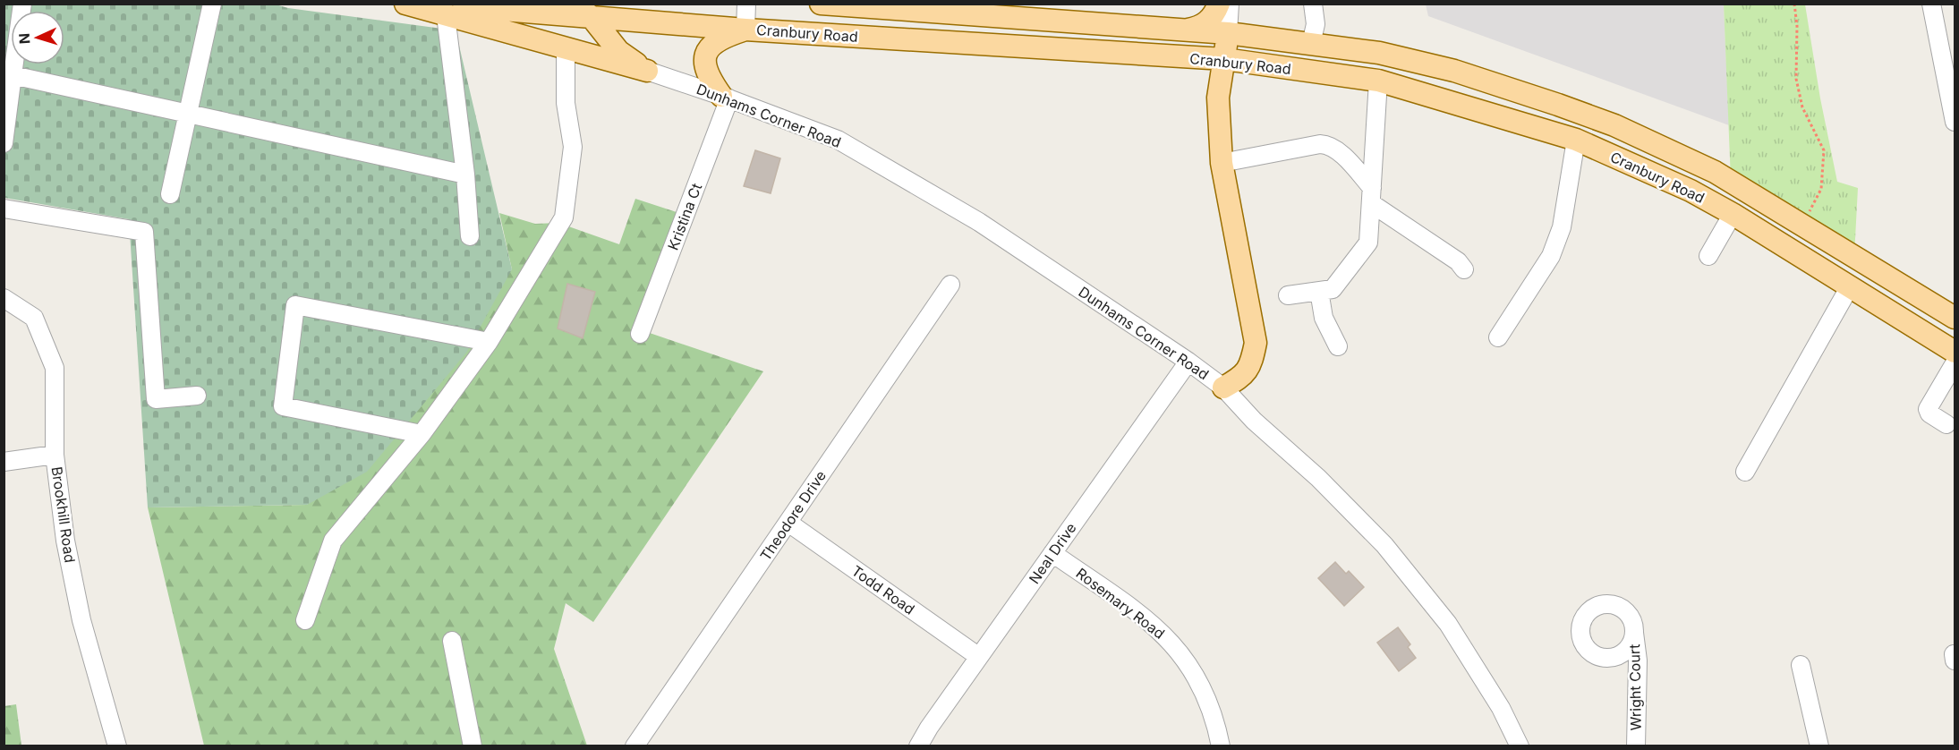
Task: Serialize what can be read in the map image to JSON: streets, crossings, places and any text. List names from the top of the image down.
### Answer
{
  "streets": {
    "main road": ["Cranbury Road"],
    "street": [
      "Dunhams Corner Road",
      "Kristina Ct",
      "Brookhill Road",
      "Theodore Drive",
      "Neal Drive",
      "Todd Road",
      "Rosemary Road",
      "Wright Court"
    ]
  },
  "crossings": [
    ["Dunhams Corner Road", "Kristina Ct"],
    ["Dunhams Corner Road", "Neal Drive"],
    ["Theodore Drive", "Todd Road"],
    ["Neal Drive", "Todd Road"],
    ["Neal Drive", "Rosemary Road"]
  ],
  "north": "left"
}
